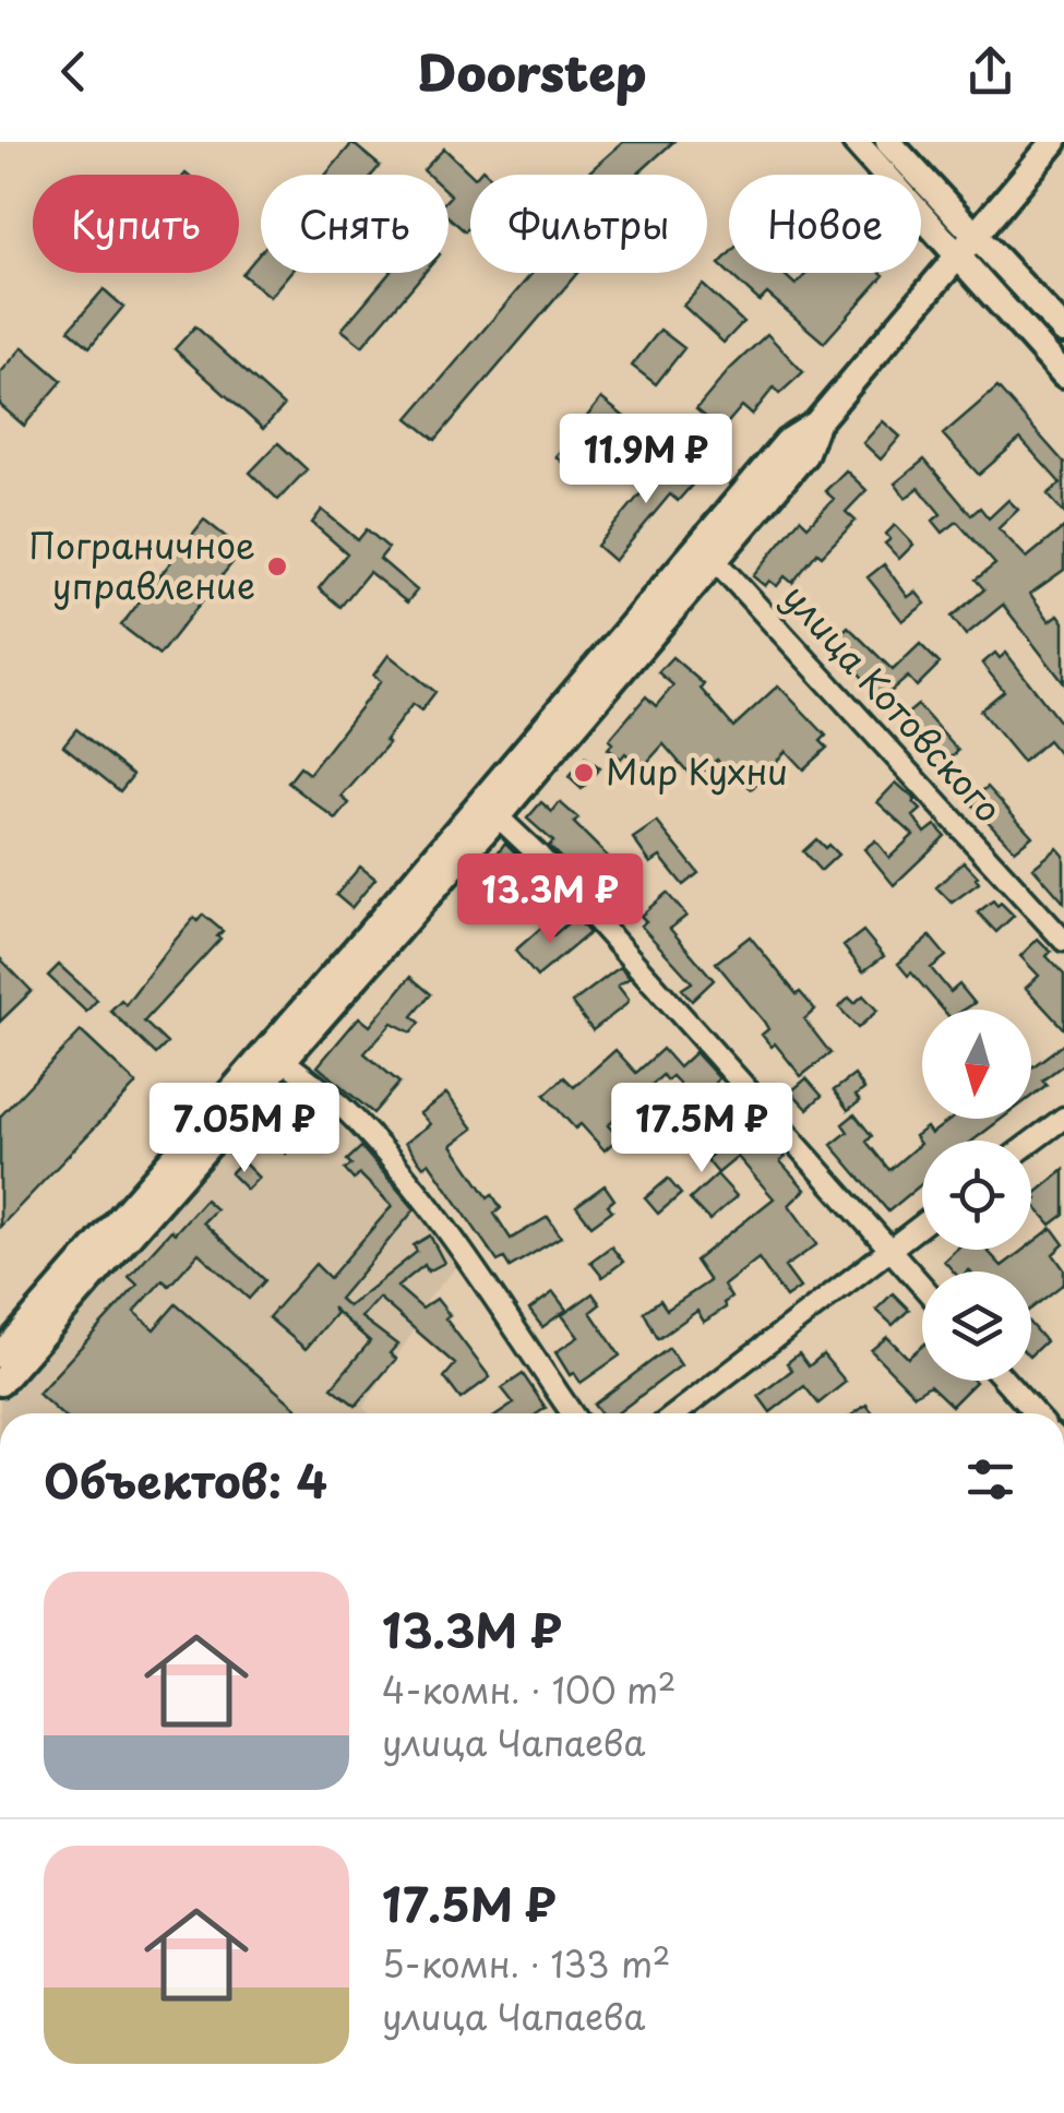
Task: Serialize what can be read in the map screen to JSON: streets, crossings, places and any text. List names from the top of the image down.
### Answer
{
  "streets": {
    "street": ["улица Котовского"]
  },
  "places": ["Пограничное управление", "Мир Кухни"],
  "north": "bottom",
  "page": {
    "header": "Doorstep",
    "chip": [
      "Купить",
      "Снять",
      "Фильтры",
      "Новое"
    ],
    "price": [
      "11.9M ₽",
      "13.3M ₽",
      "7.05M ₽",
      "17.5M ₽"
    ],
    "heading": "Объектов: 4",
    "list": [
      {
        "name": "13.3M ₽",
        "note": "4-комн. · 100 m² · улица Чапаева"
      },
      {
        "name": "17.5M ₽",
        "note": "5-комн. · 133 m² · улица Чапаева"
      }
    ]
  }
}
